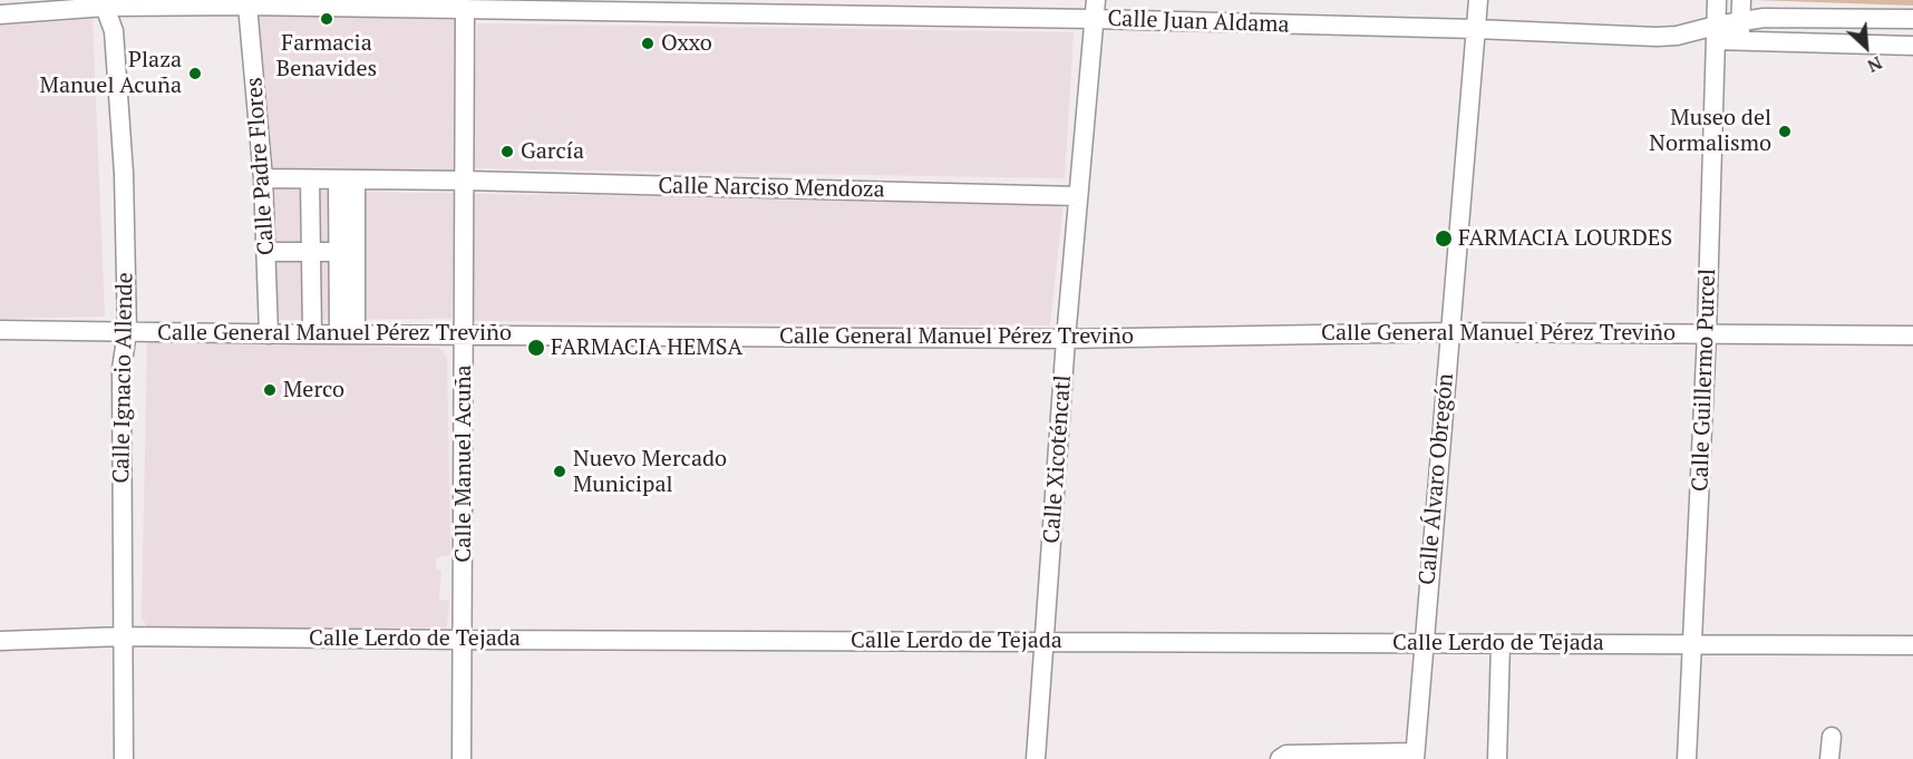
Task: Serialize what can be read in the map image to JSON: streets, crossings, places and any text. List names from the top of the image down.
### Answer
{
  "streets": {
    "street": [
      "Calle Juan Aldama",
      "Calle Padre Flores",
      "Calle Narciso Mendoza",
      "Calle General Manuel Pérez Treviño",
      "Calle Ignacio Allende",
      "Calle Guillermo Purcel",
      "Calle Xicoténcatl",
      "Calle Manuel Acuña",
      "Calle Álvaro Obregón",
      "Calle Lerdo de Tejada"
    ]
  },
  "crossings": [
    ["Calle Juan Aldama", "Calle Padre Flores"],
    ["Calle Juan Aldama", "Calle Ignacio Allende"],
    ["Calle Juan Aldama", "Calle Guillermo Purcel"],
    ["Calle Juan Aldama", "Calle Xicoténcatl"],
    ["Calle Juan Aldama", "Calle Manuel Acuña"],
    ["Calle Juan Aldama", "Calle Álvaro Obregón"],
    ["Calle Padre Flores", "Calle Narciso Mendoza"],
    ["Calle Padre Flores", "Calle General Manuel Pérez Treviño"],
    ["Calle Narciso Mendoza", "Calle Xicoténcatl"],
    ["Calle Narciso Mendoza", "Calle Manuel Acuña"],
    ["Calle General Manuel Pérez Treviño", "Calle Ignacio Allende"],
    ["Calle General Manuel Pérez Treviño", "Calle Guillermo Purcel"],
    ["Calle General Manuel Pérez Treviño", "Calle Xicoténcatl"],
    ["Calle General Manuel Pérez Treviño", "Calle Manuel Acuña"],
    ["Calle General Manuel Pérez Treviño", "Calle Álvaro Obregón"],
    ["Calle Ignacio Allende", "Calle Lerdo de Tejada"],
    ["Calle Guillermo Purcel", "Calle Lerdo de Tejada"],
    ["Calle Xicoténcatl", "Calle Lerdo de Tejada"],
    ["Calle Manuel Acuña", "Calle Lerdo de Tejada"],
    ["Calle Álvaro Obregón", "Calle Lerdo de Tejada"]
  ],
  "places": [
    "Farmacia Benavides",
    "Oxxo",
    "Plaza Manuel Acuña",
    "Museo del Normalismo",
    "García",
    "FARMACIA LOURDES",
    "FARMACIA HEMSA",
    "Merco",
    "Nuevo Mercado Municipal"
  ],
  "north": "bottom right"
}
